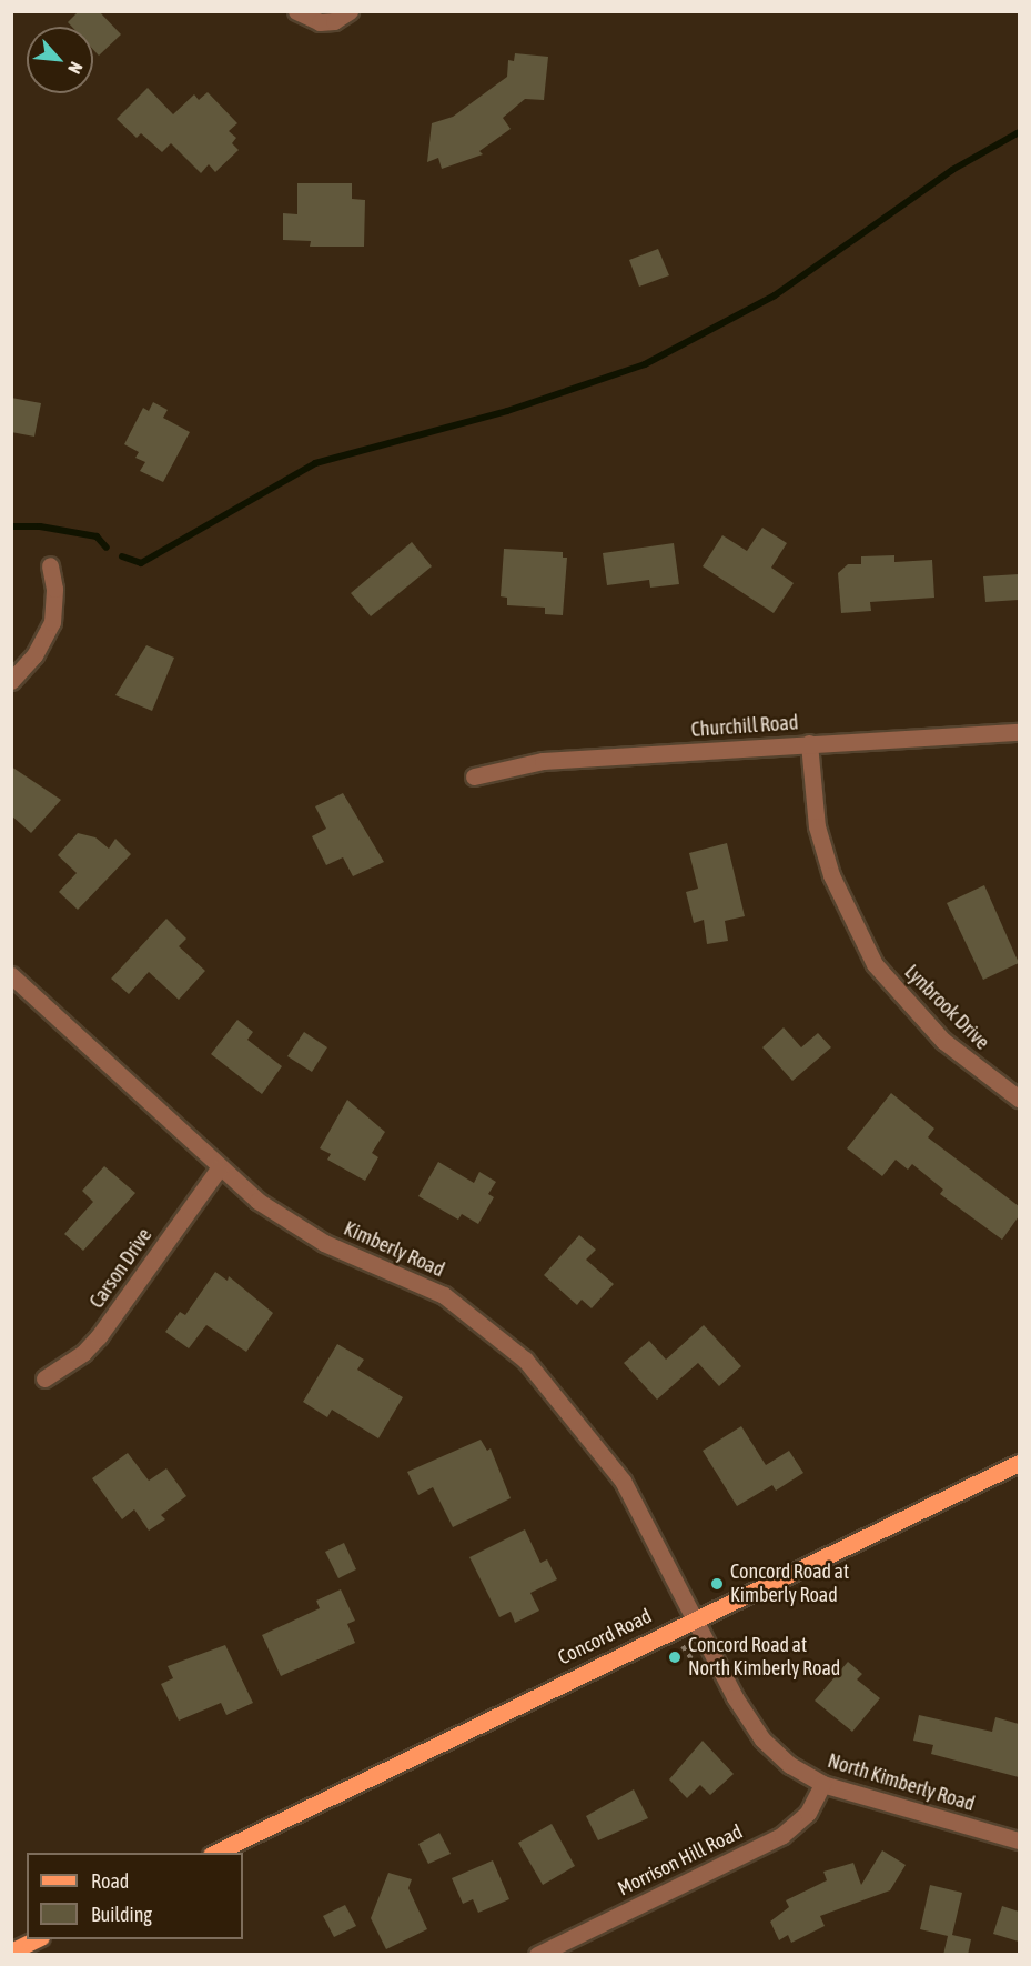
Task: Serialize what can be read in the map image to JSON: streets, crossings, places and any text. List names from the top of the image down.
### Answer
{
  "streets": {
    "main road": ["Concord Road"],
    "street": [
      "Churchill Road",
      "Lynbrook Drive",
      "Kimberly Road",
      "Carson Drive",
      "North Kimberly Road",
      "Morrison Hill Road"
    ]
  },
  "crossings": [
    ["Churchill Road", "Lynbrook Drive"],
    ["Kimberly Road", "Carson Drive"],
    ["Kimberly Road", "Concord Road"],
    ["Kimberly Road", "North Kimberly Road"],
    ["Concord Road", "North Kimberly Road"],
    ["North Kimberly Road", "Morrison Hill Road"]
  ],
  "places": ["Concord Road at Kimberly Road", "Concord Road at North Kimberly Road"],
  "legend": ["Road", "Building"],
  "north": "bottom right"
}
